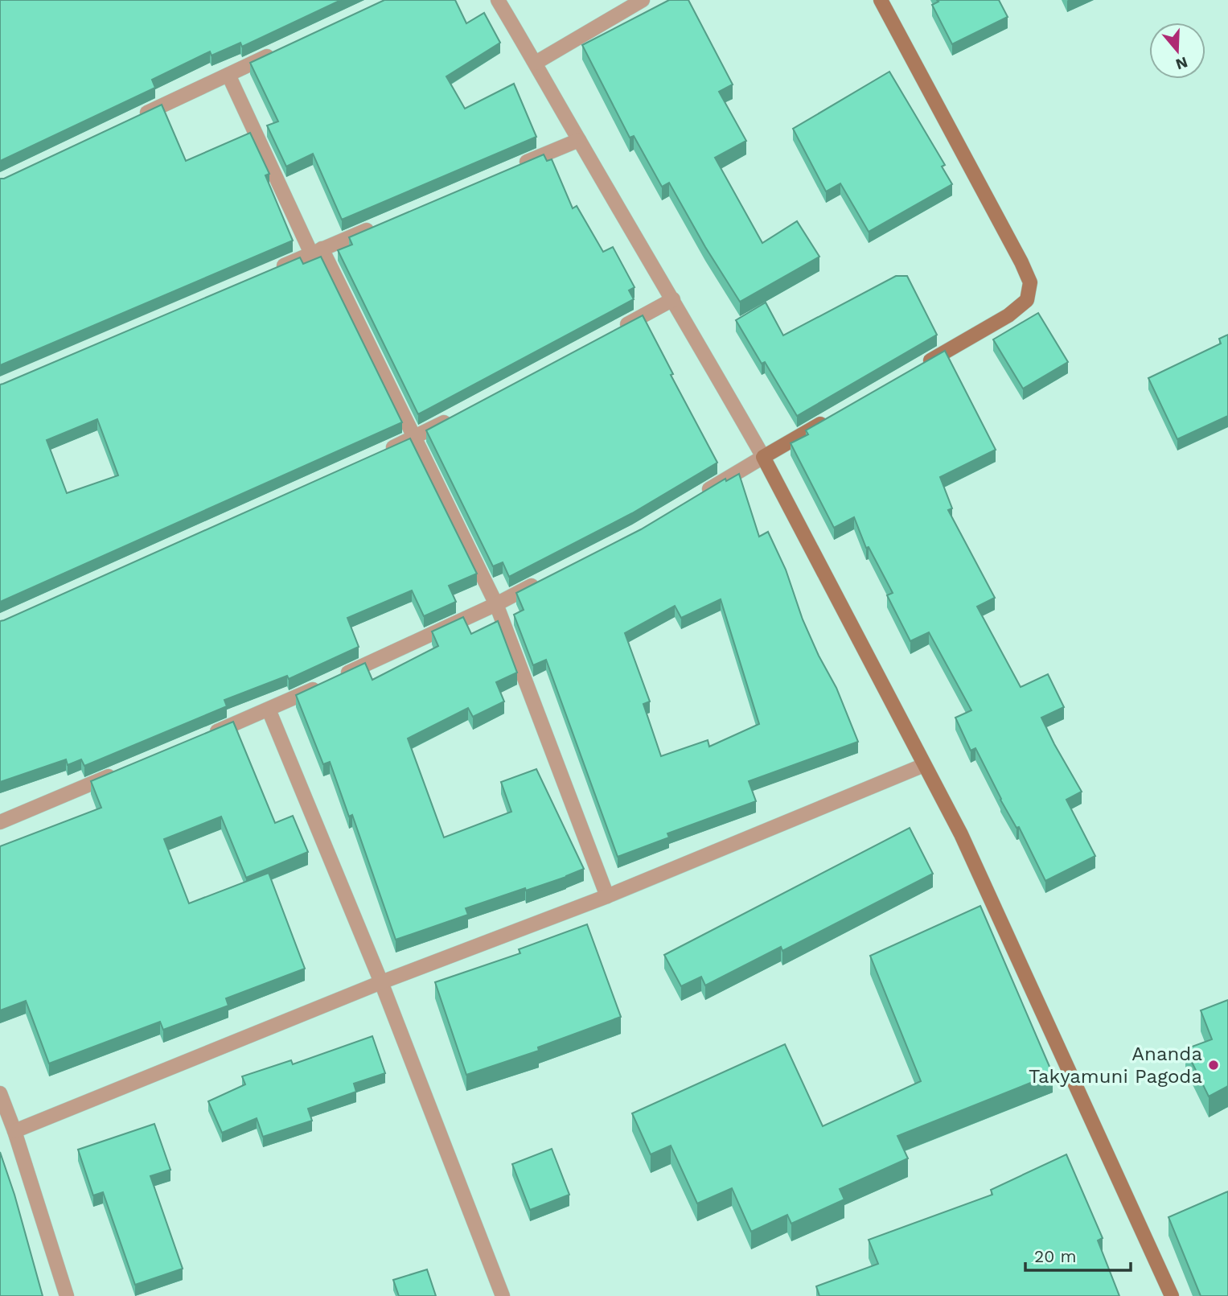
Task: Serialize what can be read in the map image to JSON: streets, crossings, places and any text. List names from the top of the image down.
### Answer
{
  "places": ["Ananda Takyamuni Pagoda"],
  "scale_bar": "20 m",
  "north": "bottom"
}
